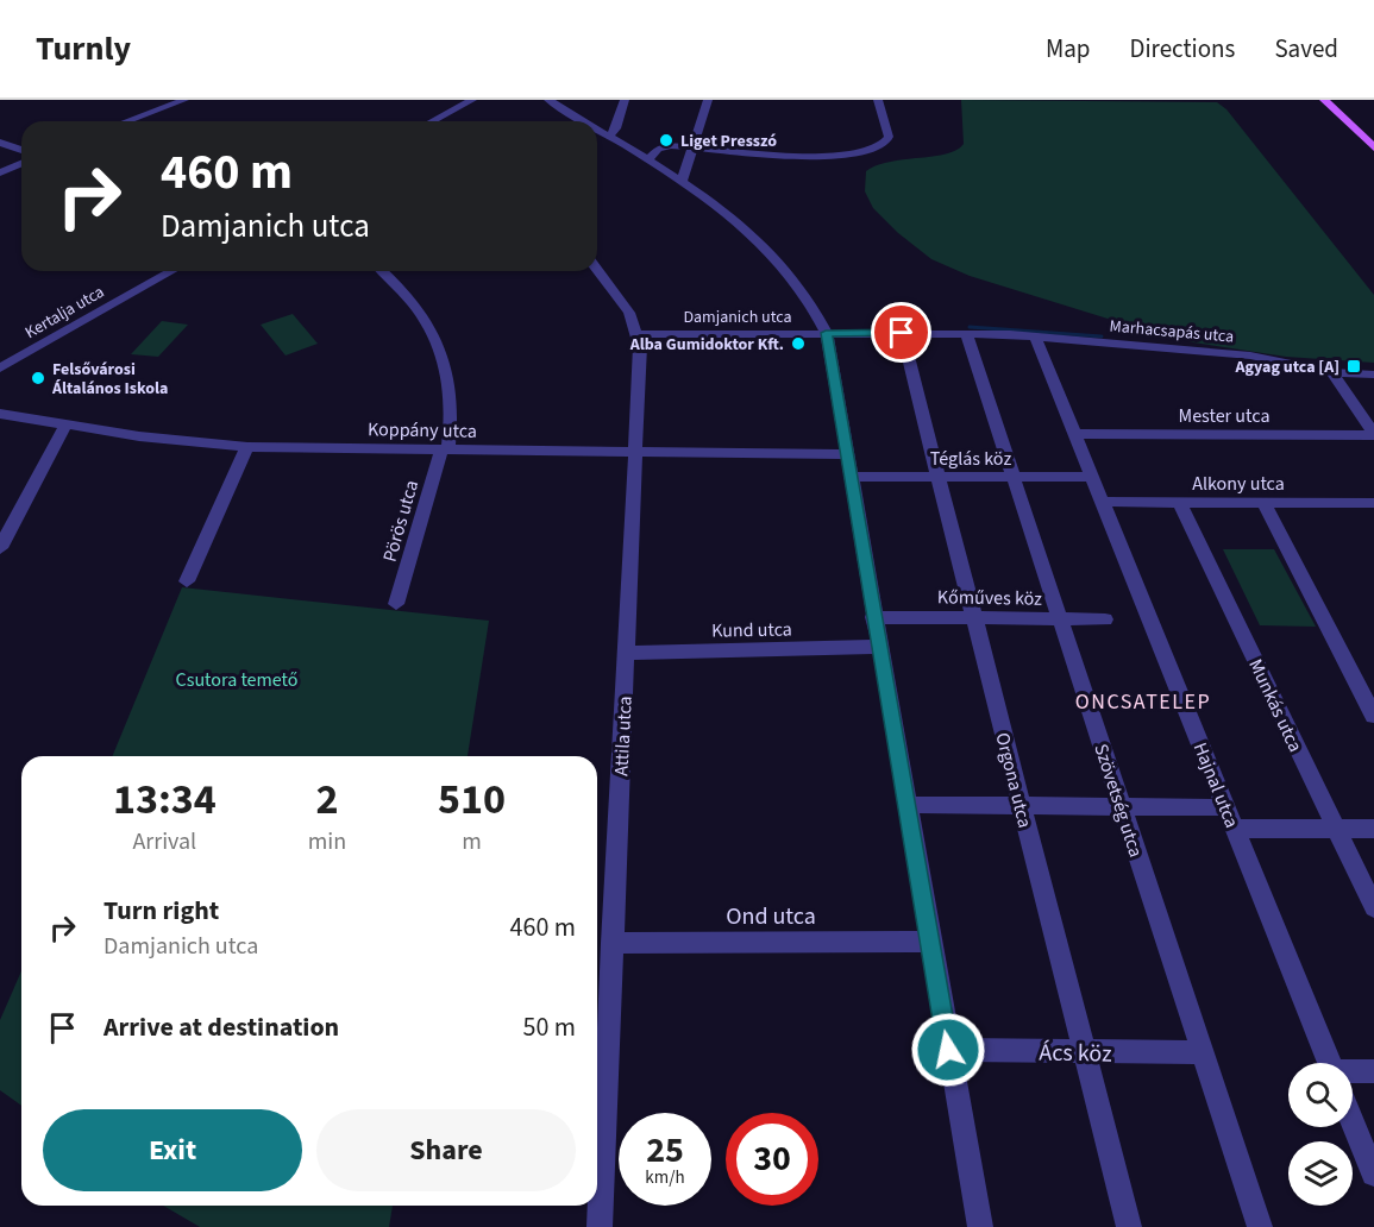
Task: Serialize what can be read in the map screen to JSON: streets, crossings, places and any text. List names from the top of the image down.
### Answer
{
  "streets": {
    "street": [
      "Kertalja utca",
      "Damjanich utca",
      "Marhacsapás utca",
      "Mester utca",
      "Koppány utca",
      "Téglás köz",
      "Alkony utca",
      "Pörös utca",
      "Kőműves köz",
      "Kund utca",
      "Munkás utca",
      "Attila utca",
      "Orgona utca",
      "Hajnal utca",
      "Szövetség utca",
      "Ond utca",
      "Ács köz"
    ]
  },
  "crossings": [
    ["Damjanich utca", "Marhacsapás utca"],
    ["Damjanich utca", "Attila utca"],
    ["Damjanich utca", "Orgona utca"],
    ["Damjanich utca", "Szövetség utca"],
    ["Marhacsapás utca", "Hajnal utca"],
    ["Marhacsapás utca", "Szövetség utca"],
    ["Mester utca", "Hajnal utca"],
    ["Koppány utca", "Pörös utca"],
    ["Koppány utca", "Attila utca"],
    ["Téglás köz", "Orgona utca"],
    ["Téglás köz", "Hajnal utca"],
    ["Téglás köz", "Szövetség utca"],
    ["Alkony utca", "Munkás utca"],
    ["Alkony utca", "Hajnal utca"],
    ["Kőműves köz", "Orgona utca"],
    ["Kőműves köz", "Szövetség utca"],
    ["Kund utca", "Attila utca"],
    ["Attila utca", "Ond utca"],
    ["Orgona utca", "Ács köz"],
    ["Szövetség utca", "Ács köz"]
  ],
  "districts": ["ONCSATELEP"],
  "parks": ["Csutora temető"],
  "places": {
    "other": ["Liget Presszó", "Alba Gumidoktor Kft.", "Felsővárosi Általános Iskola"],
    "transit": ["Agyag utca [A]"]
  },
  "page": {
    "header": "Turnly",
    "nav": ["Map", "Directions", "Saved"],
    "turn": ["460 m", "Damjanich utca"],
    "eta": [
      "13:34",
      "Arrival",
      "2",
      "min",
      "510",
      "m"
    ],
    "list": [
      {
        "name": "Turn right",
        "note": "Damjanich utca",
        "value": "460 m"
      },
      {
        "name": "Arrive at destination",
        "value": "50 m"
      }
    ],
    "buttons": ["Exit", "Share"],
    "speed": "25 km/h",
    "limit": "30"
  }
}
